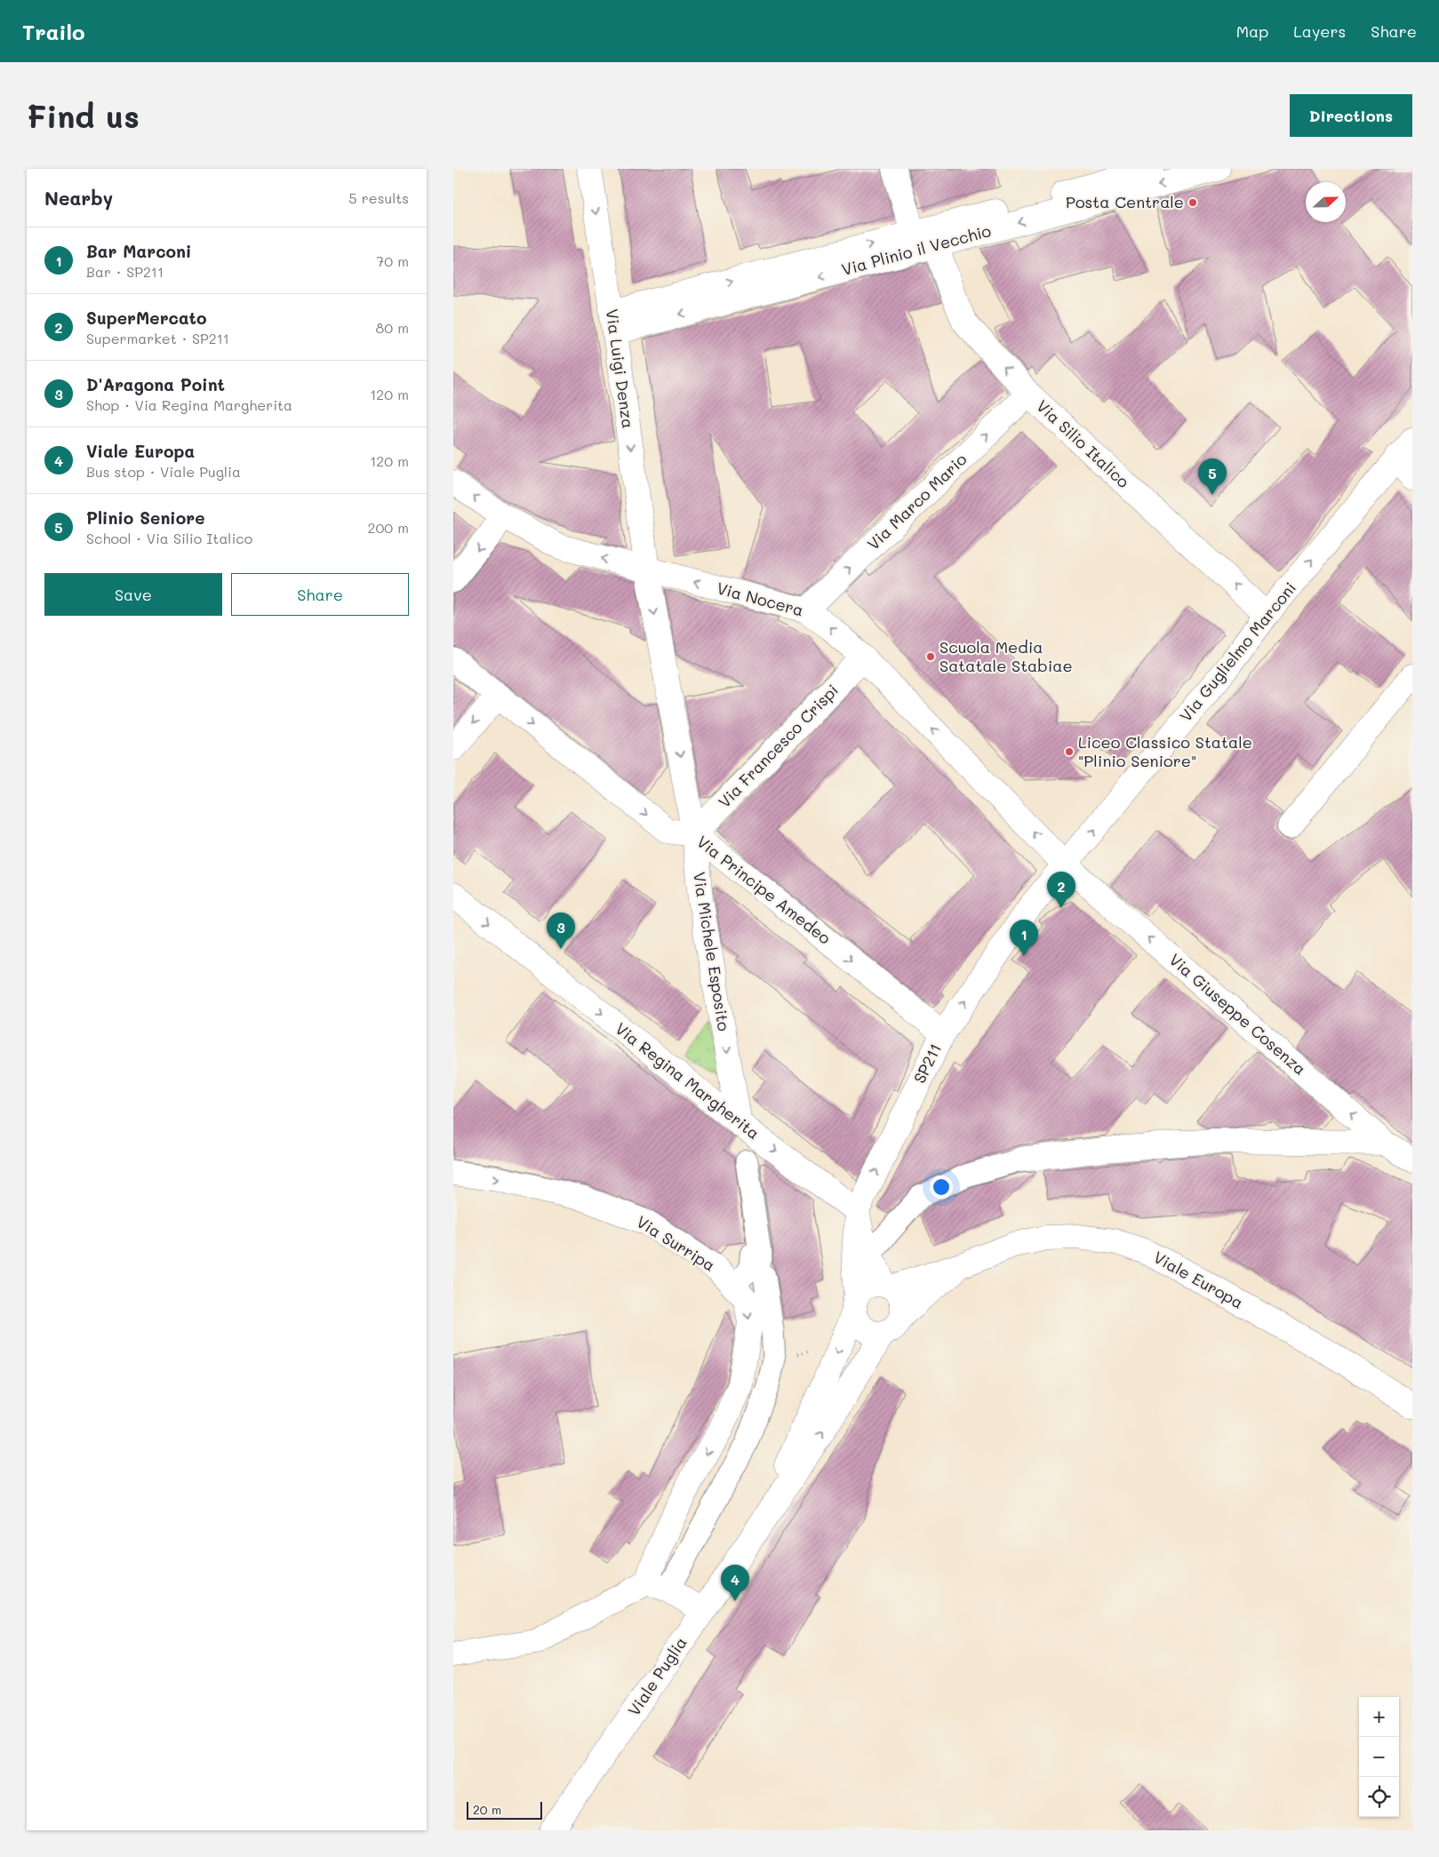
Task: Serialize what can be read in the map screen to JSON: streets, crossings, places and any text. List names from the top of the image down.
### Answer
{
  "streets": {
    "street": [
      "Via Plinio il Vecchio",
      "Via Luigi Denza",
      "Via Silio Italico",
      "Via Marco Mario",
      "Via Nocera",
      "Via Guglielmo Marconi",
      "Via Francesco Crispi",
      "Via Principe Amedeo",
      "Via Michele Esposito",
      "Via Giuseppe Cosenza",
      "SP211",
      "Via Regina Margherita",
      "Via Surripa",
      "Viale Europa",
      "Viale Puglia"
    ]
  },
  "crossings": [
    ["Via Plinio il Vecchio", "Via Silio Italico"],
    ["Via Luigi Denza", "Via Nocera"],
    ["Via Luigi Denza", "Via Michele Esposito"],
    ["Via Silio Italico", "Via Marco Mario"],
    ["Via Silio Italico", "Via Guglielmo Marconi"],
    ["Via Marco Mario", "Via Nocera"],
    ["Via Nocera", "Via Guglielmo Marconi"],
    ["Via Nocera", "Via Francesco Crispi"],
    ["Via Nocera", "Via Michele Esposito"],
    ["Via Nocera", "Via Giuseppe Cosenza"],
    ["Via Nocera", "SP211"],
    ["Via Guglielmo Marconi", "Via Giuseppe Cosenza"],
    ["Via Guglielmo Marconi", "SP211"],
    ["Via Francesco Crispi", "Via Principe Amedeo"],
    ["Via Francesco Crispi", "Via Michele Esposito"],
    ["Via Principe Amedeo", "Via Michele Esposito"],
    ["Via Principe Amedeo", "SP211"],
    ["Via Michele Esposito", "Via Regina Margherita"],
    ["Via Giuseppe Cosenza", "SP211"],
    ["SP211", "Via Regina Margherita"],
    ["Viale Europa", "Viale Puglia"]
  ],
  "one_way": [
    "Via Luigi Denza",
    "Via Silio Italico",
    "Via Marco Mario",
    "Via Nocera",
    "Via Principe Amedeo",
    "Via Michele Esposito",
    "Via Giuseppe Cosenza",
    "SP211",
    "Via Regina Margherita"
  ],
  "places": ["Posta Centrale", "Scuola Media Satatale Stabiae", "Liceo Classico Statale \"Plinio Seniore\""],
  "scale_bar": "20 m",
  "north": "right",
  "page": {
    "header": "Trailo",
    "nav": ["Map", "Layers", "Share"],
    "buttons": [
      "Directions",
      ["Save", "Share"]
    ],
    "title": "Find us",
    "heading": ["Nearby", "5 results"],
    "list": [
      {
        "mark": "1",
        "name": "Bar Marconi",
        "note": "Bar · SP211",
        "value": "70 m"
      },
      {
        "mark": "2",
        "name": "SuperMercato",
        "note": "Supermarket · SP211",
        "value": "80 m"
      },
      {
        "mark": "3",
        "name": "D'Aragona Point",
        "note": "Shop · Via Regina Margherita",
        "value": "120 m"
      },
      {
        "mark": "4",
        "name": "Viale Europa",
        "note": "Bus stop · Viale Puglia",
        "value": "120 m"
      },
      {
        "mark": "5",
        "name": "Plinio Seniore",
        "note": "School · Via Silio Italico",
        "value": "200 m"
      }
    ],
    "pins": [
      "5",
      "2",
      "3",
      "1",
      "4"
    ],
    "map_buttons": ["+", "−"],
    "scale": "20 m"
  }
}
